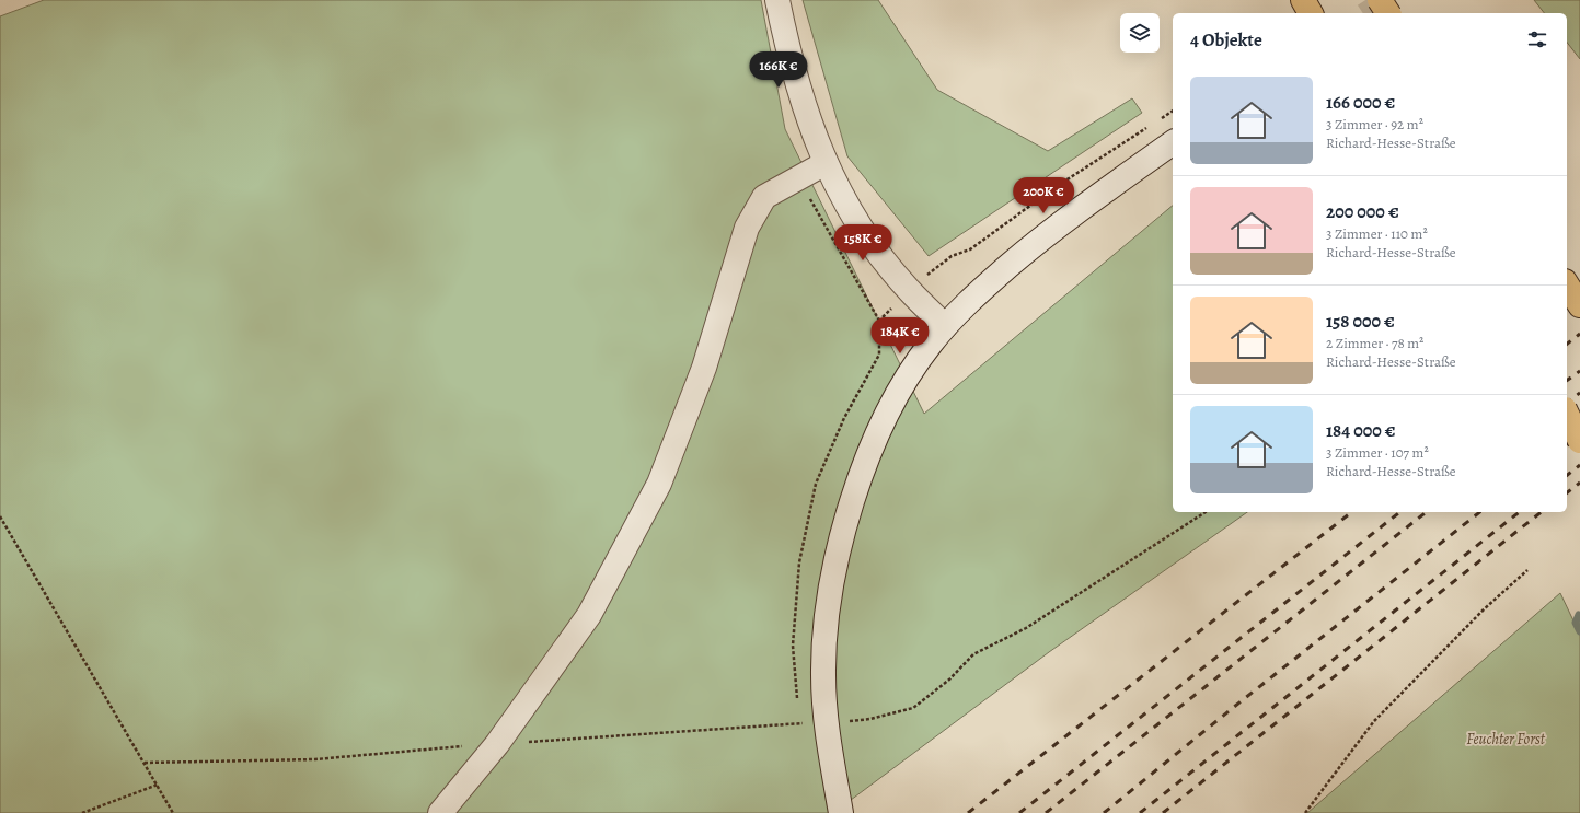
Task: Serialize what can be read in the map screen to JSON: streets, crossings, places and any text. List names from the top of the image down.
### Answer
{
  "parks": ["Feuchter Forst"],
  "page": {
    "heading": "4 Objekte",
    "price": [
      "166K €",
      "200K €",
      "158K €",
      "184K €"
    ],
    "list": [
      {
        "name": "166 000 €",
        "note": "3 Zimmer · 92 m² · Richard-Hesse-Straße"
      },
      {
        "name": "200 000 €",
        "note": "3 Zimmer · 110 m² · Richard-Hesse-Straße"
      },
      {
        "name": "158 000 €",
        "note": "2 Zimmer · 78 m² · Richard-Hesse-Straße"
      },
      {
        "name": "184 000 €",
        "note": "3 Zimmer · 107 m² · Richard-Hesse-Straße"
      }
    ]
  }
}
